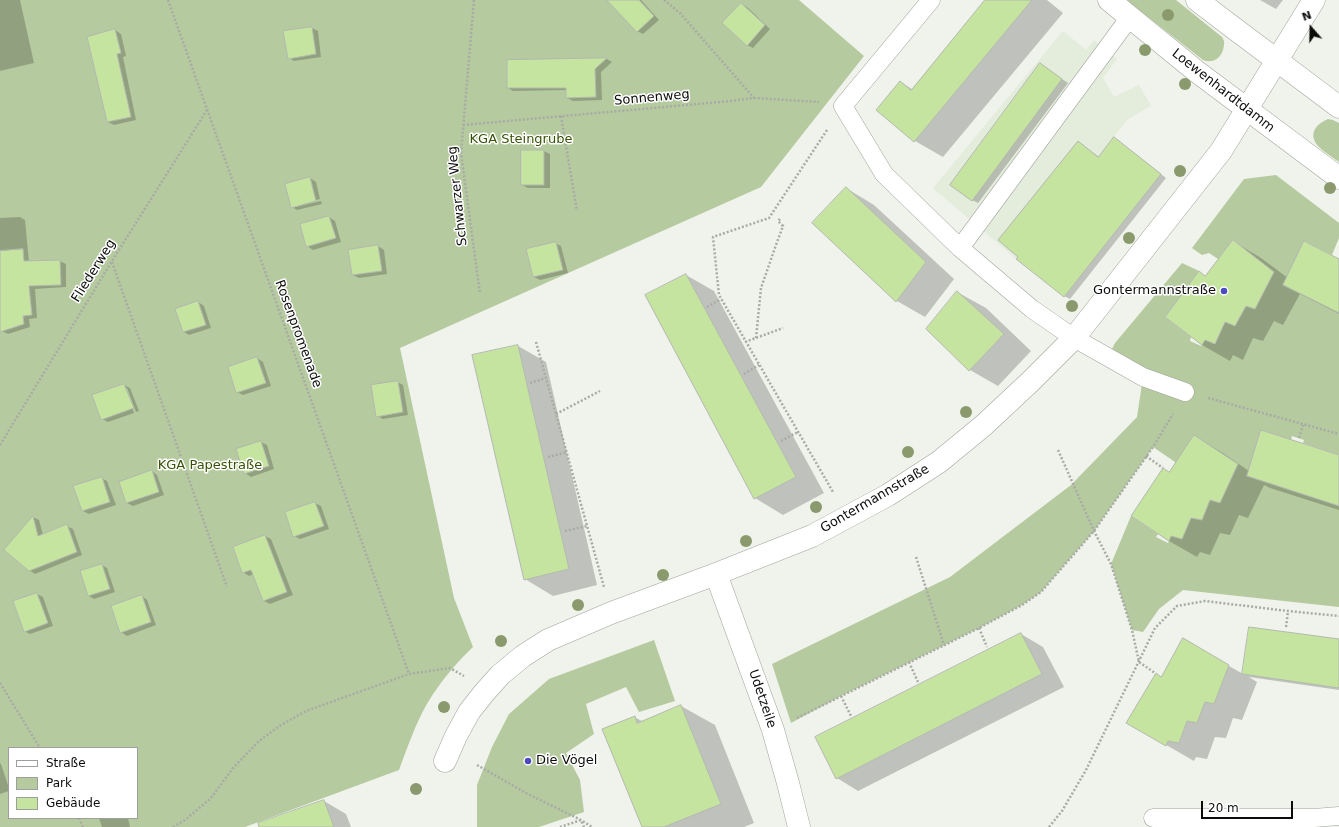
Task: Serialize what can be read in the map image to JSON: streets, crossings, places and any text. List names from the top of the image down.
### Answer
{
  "streets": {
    "street": ["Loewenhardtdamm", "Gontermannstraße", "Udetzeile"],
    "path": [
      "Sonnenweg",
      "Schwarzer Weg",
      "Fliederweg",
      "Rosenpromenade"
    ]
  },
  "crossings": [
    ["Loewenhardtdamm", "Gontermannstraße"],
    ["Sonnenweg", "Schwarzer Weg"],
    ["Fliederweg", "Rosenpromenade"],
    ["Gontermannstraße", "Udetzeile"]
  ],
  "parks": ["KGA Steingrube", "KGA Papestraße"],
  "places": ["Gontermannstraße", "Die Vögel"],
  "legend": ["Straße", "Park", "Gebäude"],
  "scale_bar": "20 m",
  "north": "top"
}
